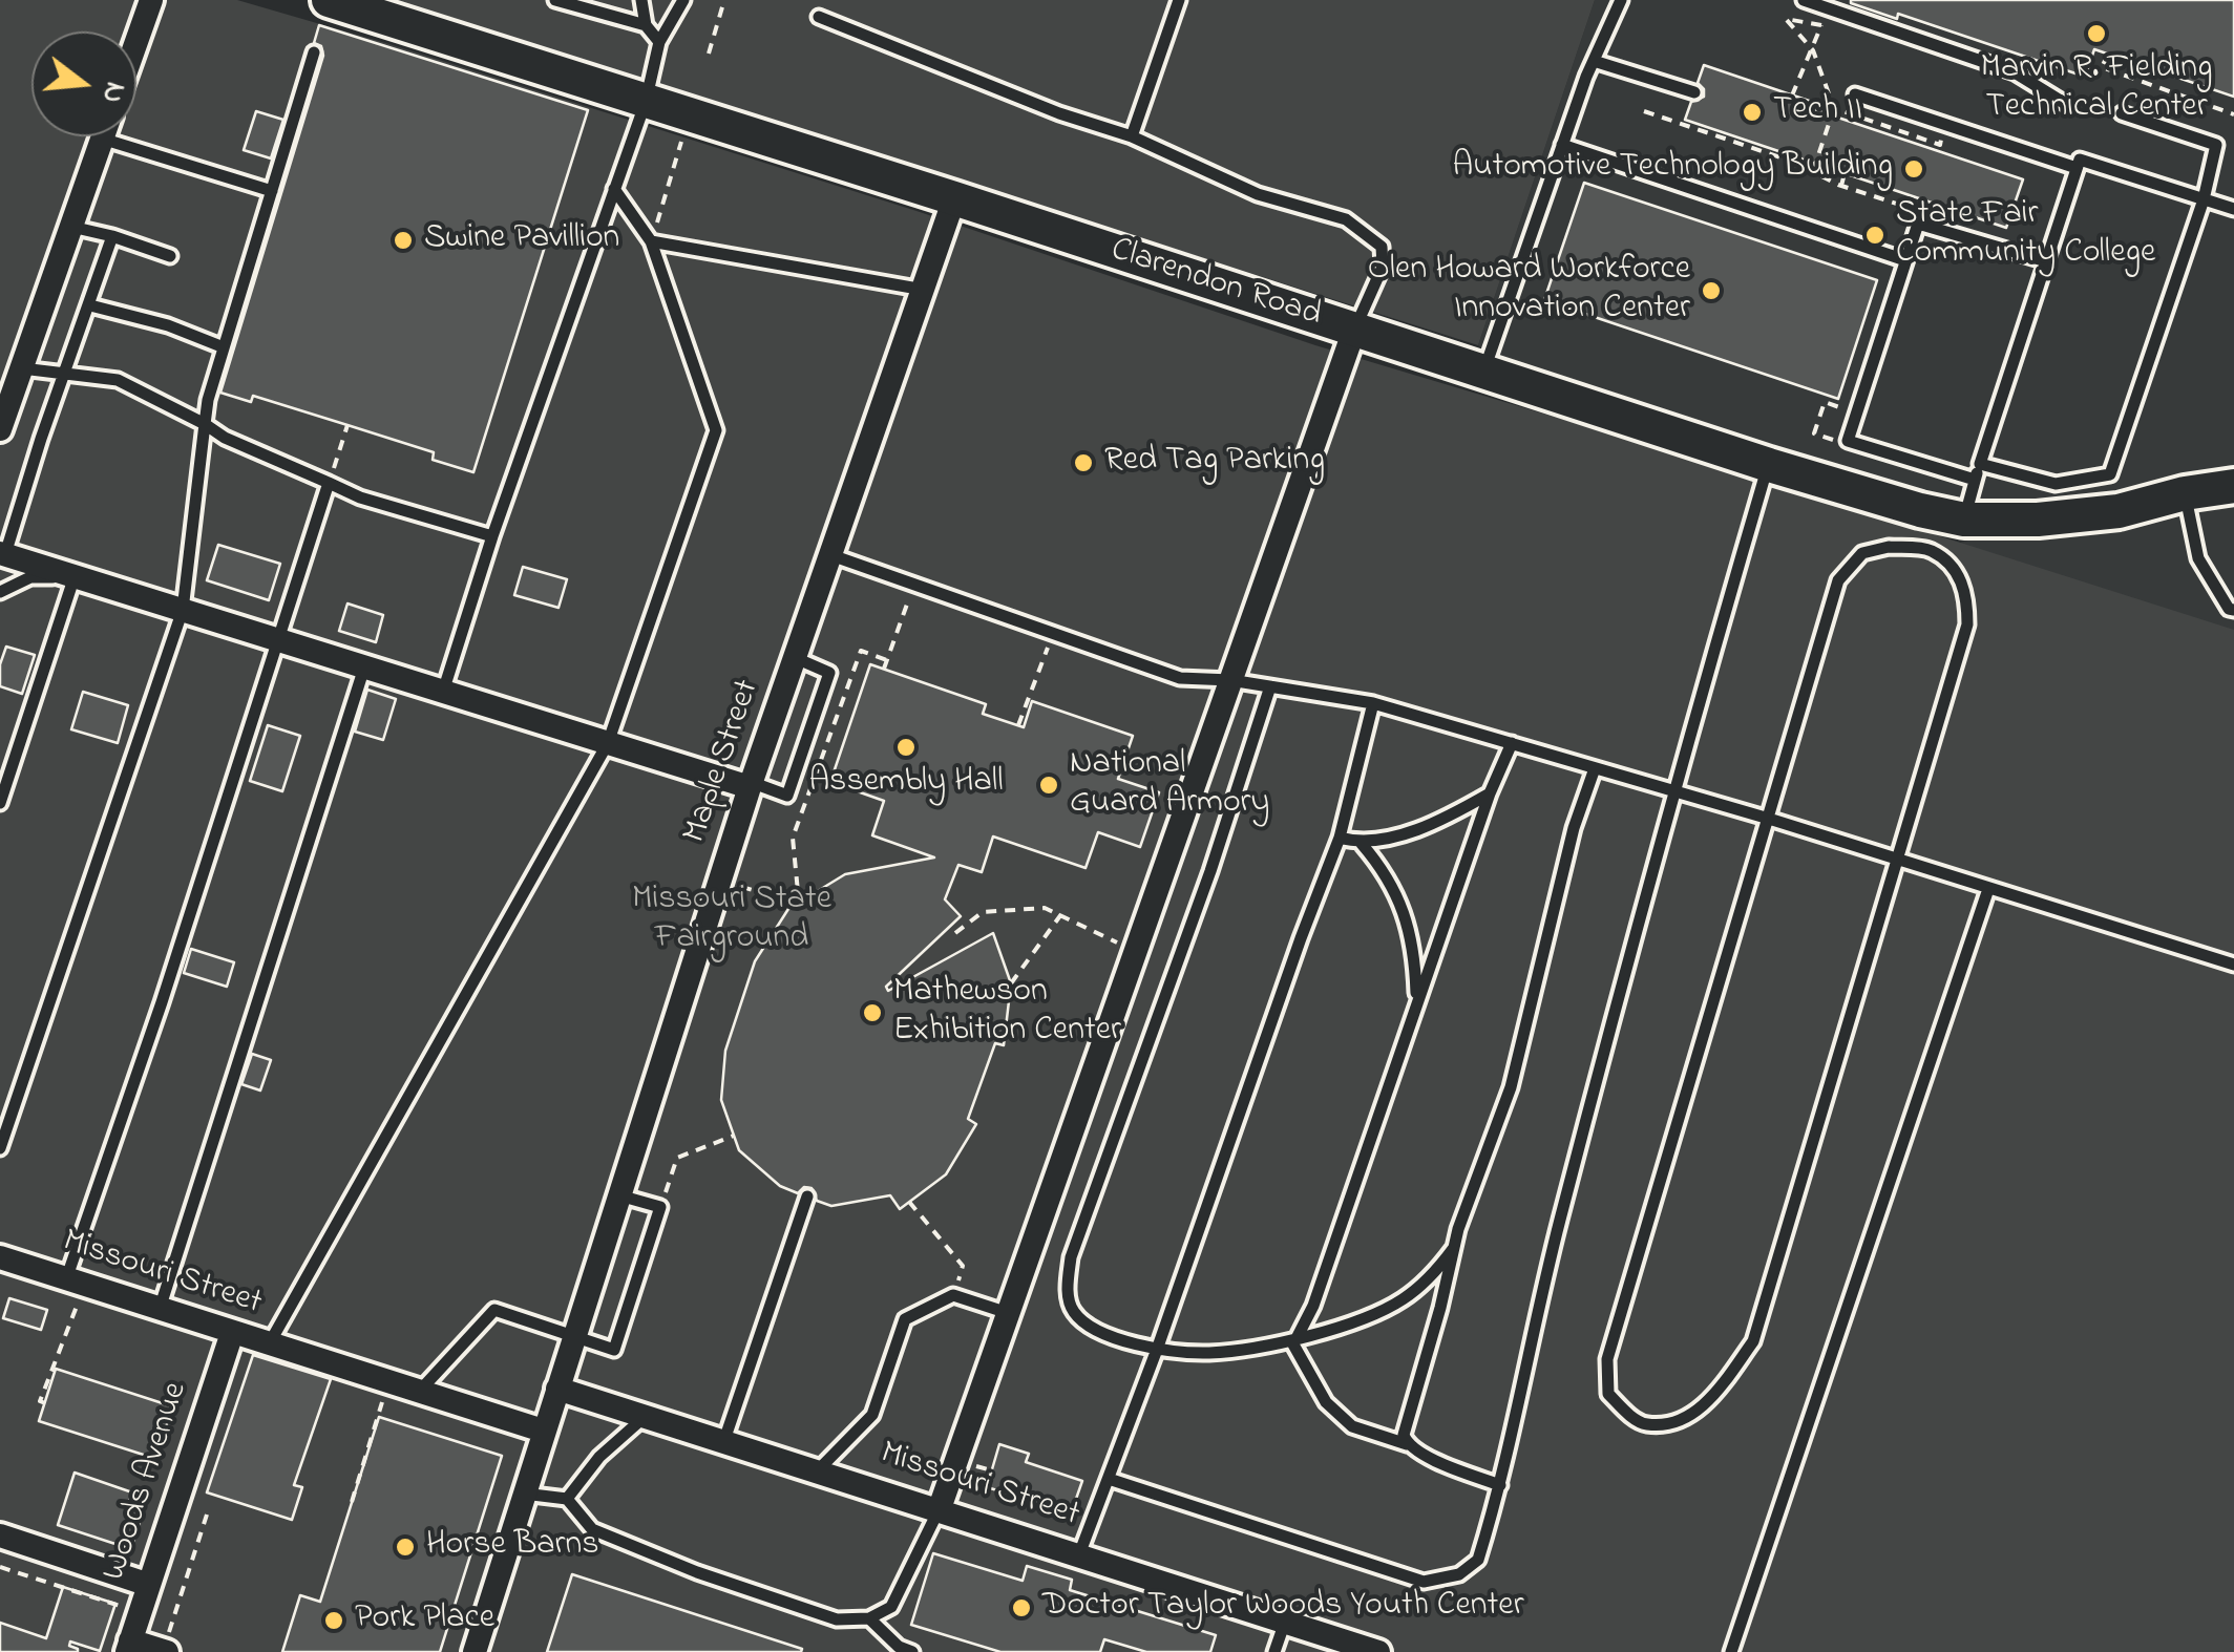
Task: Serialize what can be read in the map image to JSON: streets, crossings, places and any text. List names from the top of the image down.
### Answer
{
  "streets": {
    "street": [
      "Clarendon Road",
      "Maple Street",
      "Missouri Street",
      "Woods Avenue"
    ]
  },
  "crossings": [
    ["Clarendon Road", "Maple Street"],
    ["Maple Street", "Missouri Street"],
    ["Missouri Street", "Woods Avenue"]
  ],
  "parks": ["Missouri State Fairground"],
  "places": [
    "Marvin R. Fielding Technical Center",
    "Tech II",
    "Automotive Technology Building",
    "State Fair Community College",
    "Swine Pavillion",
    "Olen Howard Workforce Innovation Center",
    "Red Tag Parking",
    "Assembly Hall",
    "National Guard Armory",
    "Mathewson Exhibition Center",
    "Horse Barns",
    "Doctor Taylor Woods Youth Center",
    "Pork Place"
  ],
  "north": "right"
}
